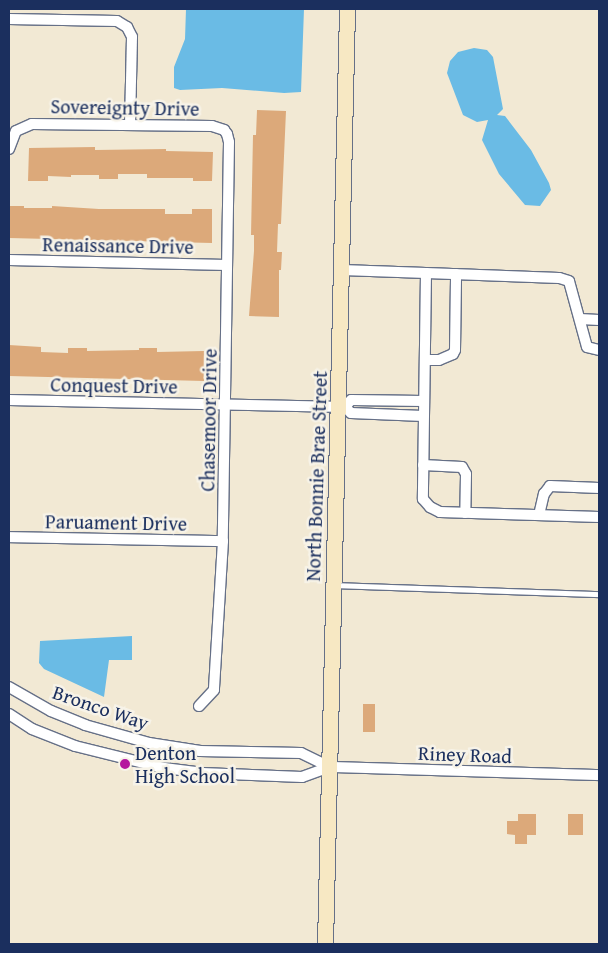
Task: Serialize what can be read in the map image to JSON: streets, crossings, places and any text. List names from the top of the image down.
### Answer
{
  "streets": {
    "main road": ["North Bonnie Brae Street"],
    "street": [
      "Sovereignty Drive",
      "Renaissance Drive",
      "Conquest Drive",
      "Chasemoor Drive",
      "Paruament Drive",
      "Bronco Way",
      "Riney Road"
    ]
  },
  "crossings": [
    ["Sovereignty Drive", "Chasemoor Drive"],
    ["Renaissance Drive", "Chasemoor Drive"],
    ["Conquest Drive", "Chasemoor Drive"],
    ["Conquest Drive", "North Bonnie Brae Street"],
    ["Chasemoor Drive", "Paruament Drive"],
    ["North Bonnie Brae Street", "Bronco Way"],
    ["North Bonnie Brae Street", "Riney Road"],
    ["Bronco Way", "Riney Road"]
  ],
  "places": ["Denton High School"]
}
